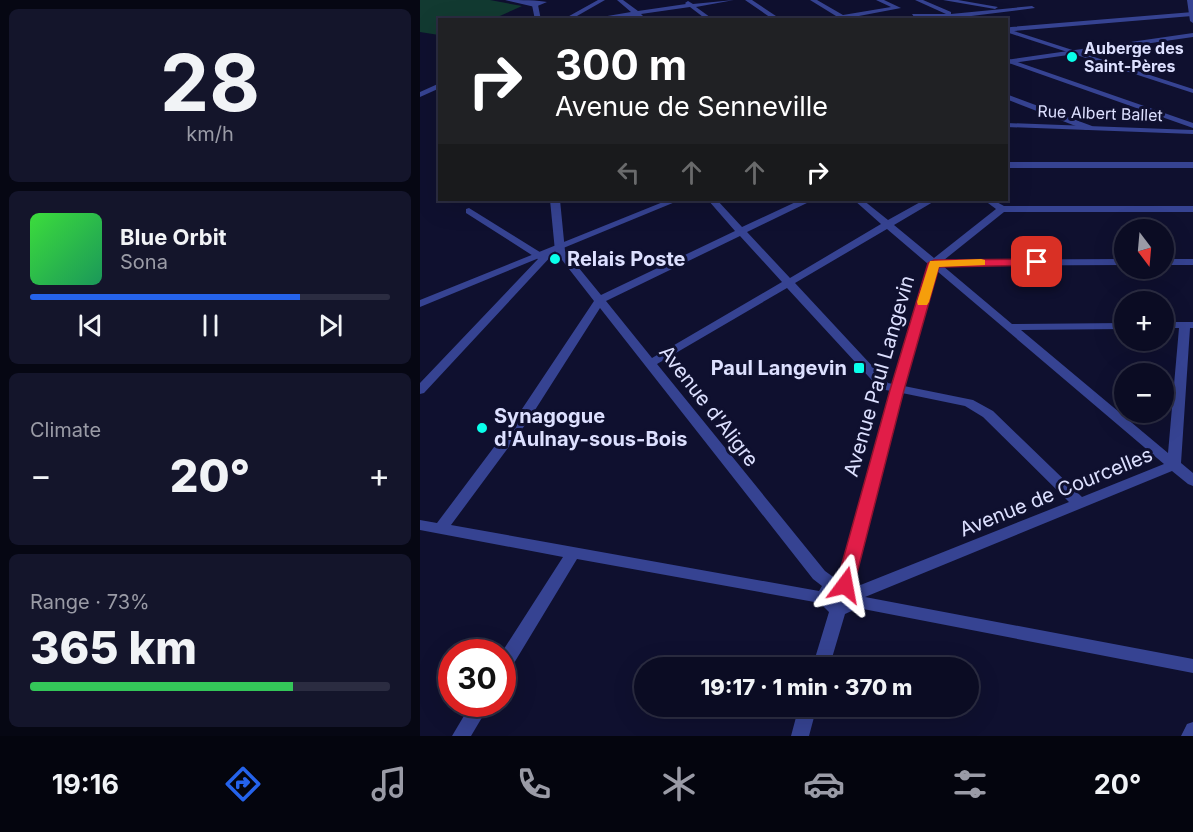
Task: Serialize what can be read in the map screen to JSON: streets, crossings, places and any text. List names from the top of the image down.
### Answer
{
  "streets": {
    "street": [
      "Rue Albert Ballet",
      "Avenue Paul Langevin",
      "Avenue d'Aligre",
      "Avenue de Courcelles"
    ]
  },
  "crossings": [
    ["Avenue Paul Langevin", "Avenue d'Aligre"],
    ["Avenue Paul Langevin", "Avenue de Courcelles"],
    ["Avenue d'Aligre", "Avenue de Courcelles"]
  ],
  "places": {
    "other": ["Auberge des Saint-Pères", "Relais Poste", "Synagogue d'Aulnay-sous-Bois"],
    "transit": ["Paul Langevin"]
  },
  "north": "bottom",
  "page": {
    "tile": [
      ["28", "km/h"],
      "Climate",
      ["Range · 73%", "365 km"]
    ],
    "turn": ["300 m", "Avenue de Senneville"],
    "song": ["Blue Orbit", "Sona"],
    "map_buttons": ["+", "−"],
    "heat": ["−", "20°", "+"],
    "limit": "30",
    "trip": "19:17 · 1 min · 370 m",
    "tabs": ["19:16", "20°"]
  }
}
